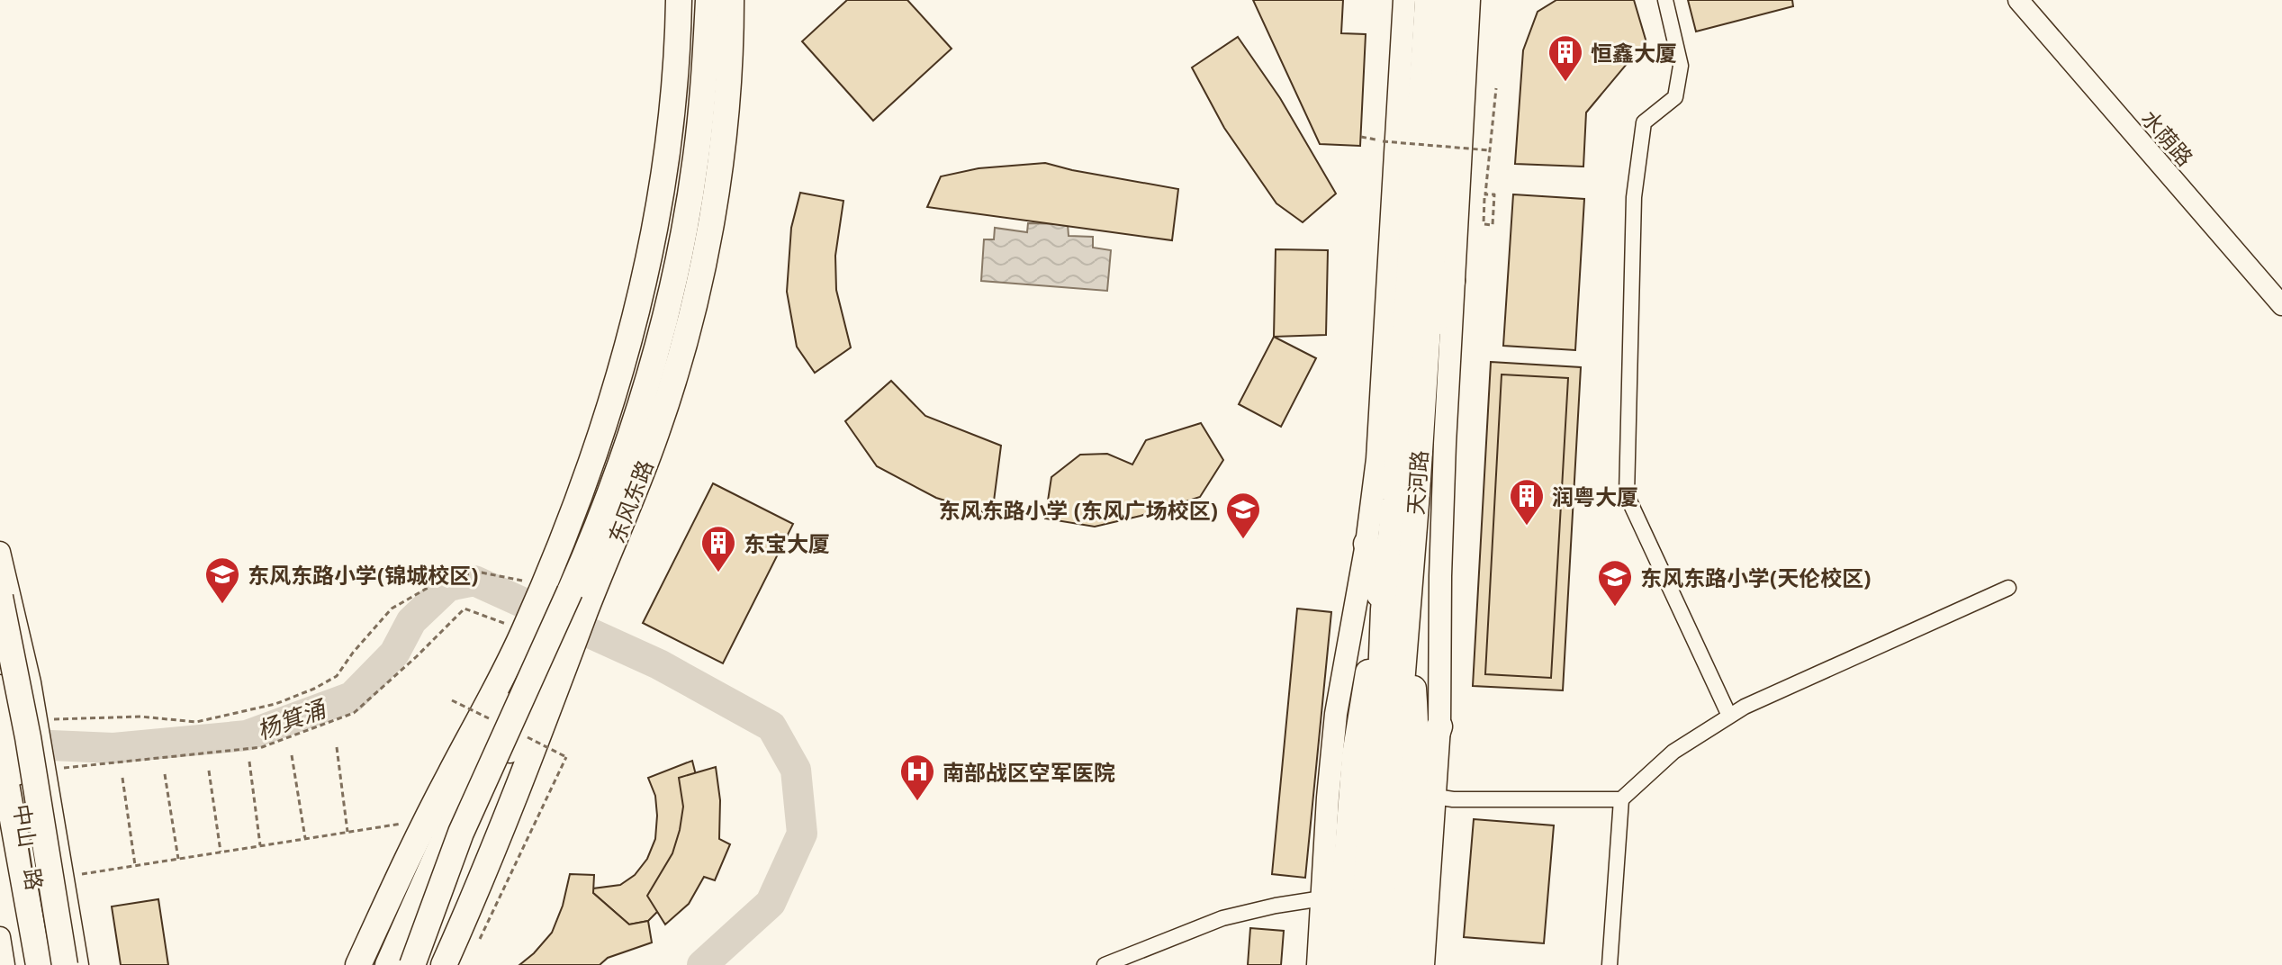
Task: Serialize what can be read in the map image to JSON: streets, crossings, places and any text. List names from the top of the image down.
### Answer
{
  "streets": {
    "highway": ["天河路", "东风东路"],
    "main road": ["中山一路"],
    "street": ["水荫路"]
  },
  "water": ["杨箕涌"],
  "places": {
    "building": ["恒鑫大厦", "润粤大厦", "东宝大厦"],
    "school or university": ["东风东路小学 (东风广场校区)", "东风东路小学(锦城校区)", "东风东路小学(天伦校区)"],
    "hospital": ["南部战区空军医院"]
  }
}
